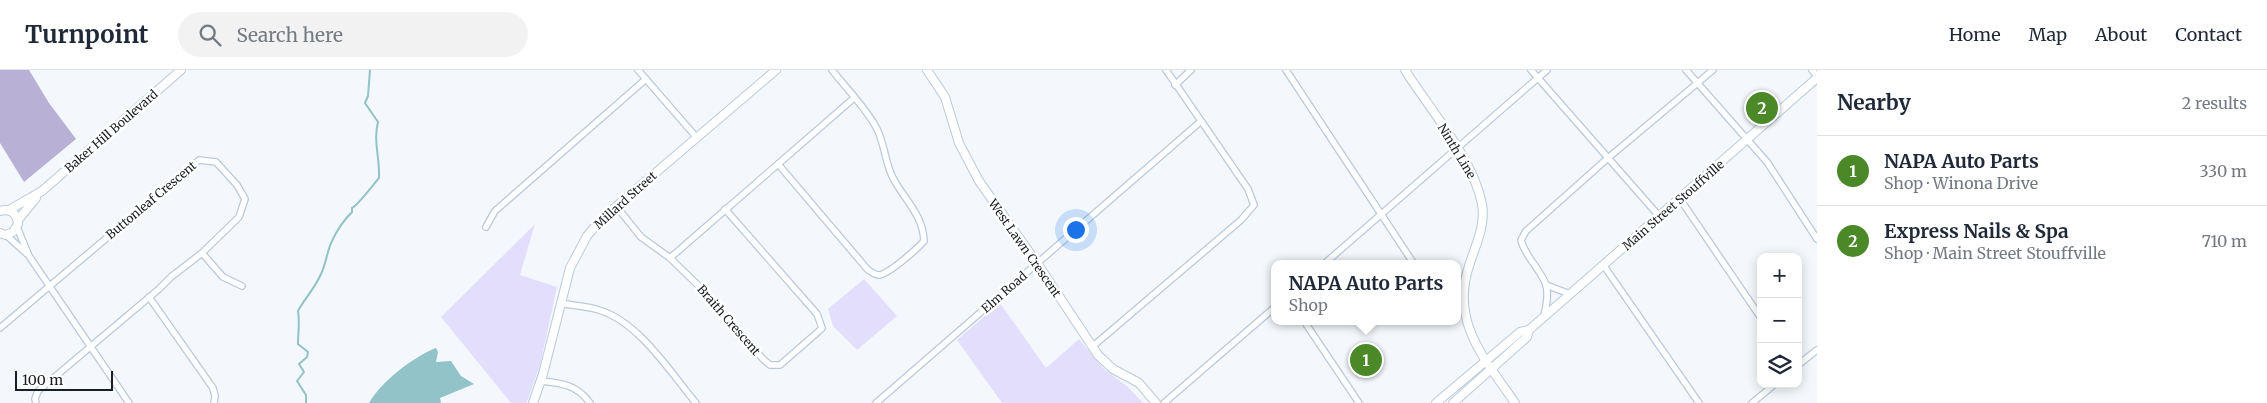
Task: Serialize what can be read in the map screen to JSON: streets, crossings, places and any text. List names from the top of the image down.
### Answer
{
  "streets": {
    "street": [
      "Baker Hill Boulevard",
      "Ninth Line",
      "Buttonleaf Crescent",
      "Millard Street",
      "Main Street Stouffville",
      "West Lawn Crescent",
      "Elm Road",
      "Braith Crescent"
    ]
  },
  "crossings": [
    ["Ninth Line", "Main Street Stouffville"],
    ["Millard Street", "Braith Crescent"],
    ["West Lawn Crescent", "Elm Road"]
  ],
  "scale_bar": "100 m",
  "page": {
    "header": "Turnpoint",
    "search": "Search here",
    "nav": [
      "Home",
      "Map",
      "About",
      "Contact"
    ],
    "heading": ["Nearby", "2 results"],
    "pins": ["2", "1"],
    "list": [
      {
        "mark": "1",
        "name": "NAPA Auto Parts",
        "note": "Shop · Winona Drive",
        "value": "330 m"
      },
      {
        "mark": "2",
        "name": "Express Nails & Spa",
        "note": "Shop · Main Street Stouffville",
        "value": "710 m"
      }
    ],
    "map_buttons": ["+", "−"],
    "popup": ["NAPA Auto Parts", "Shop"],
    "scale": "100 m"
  }
}
